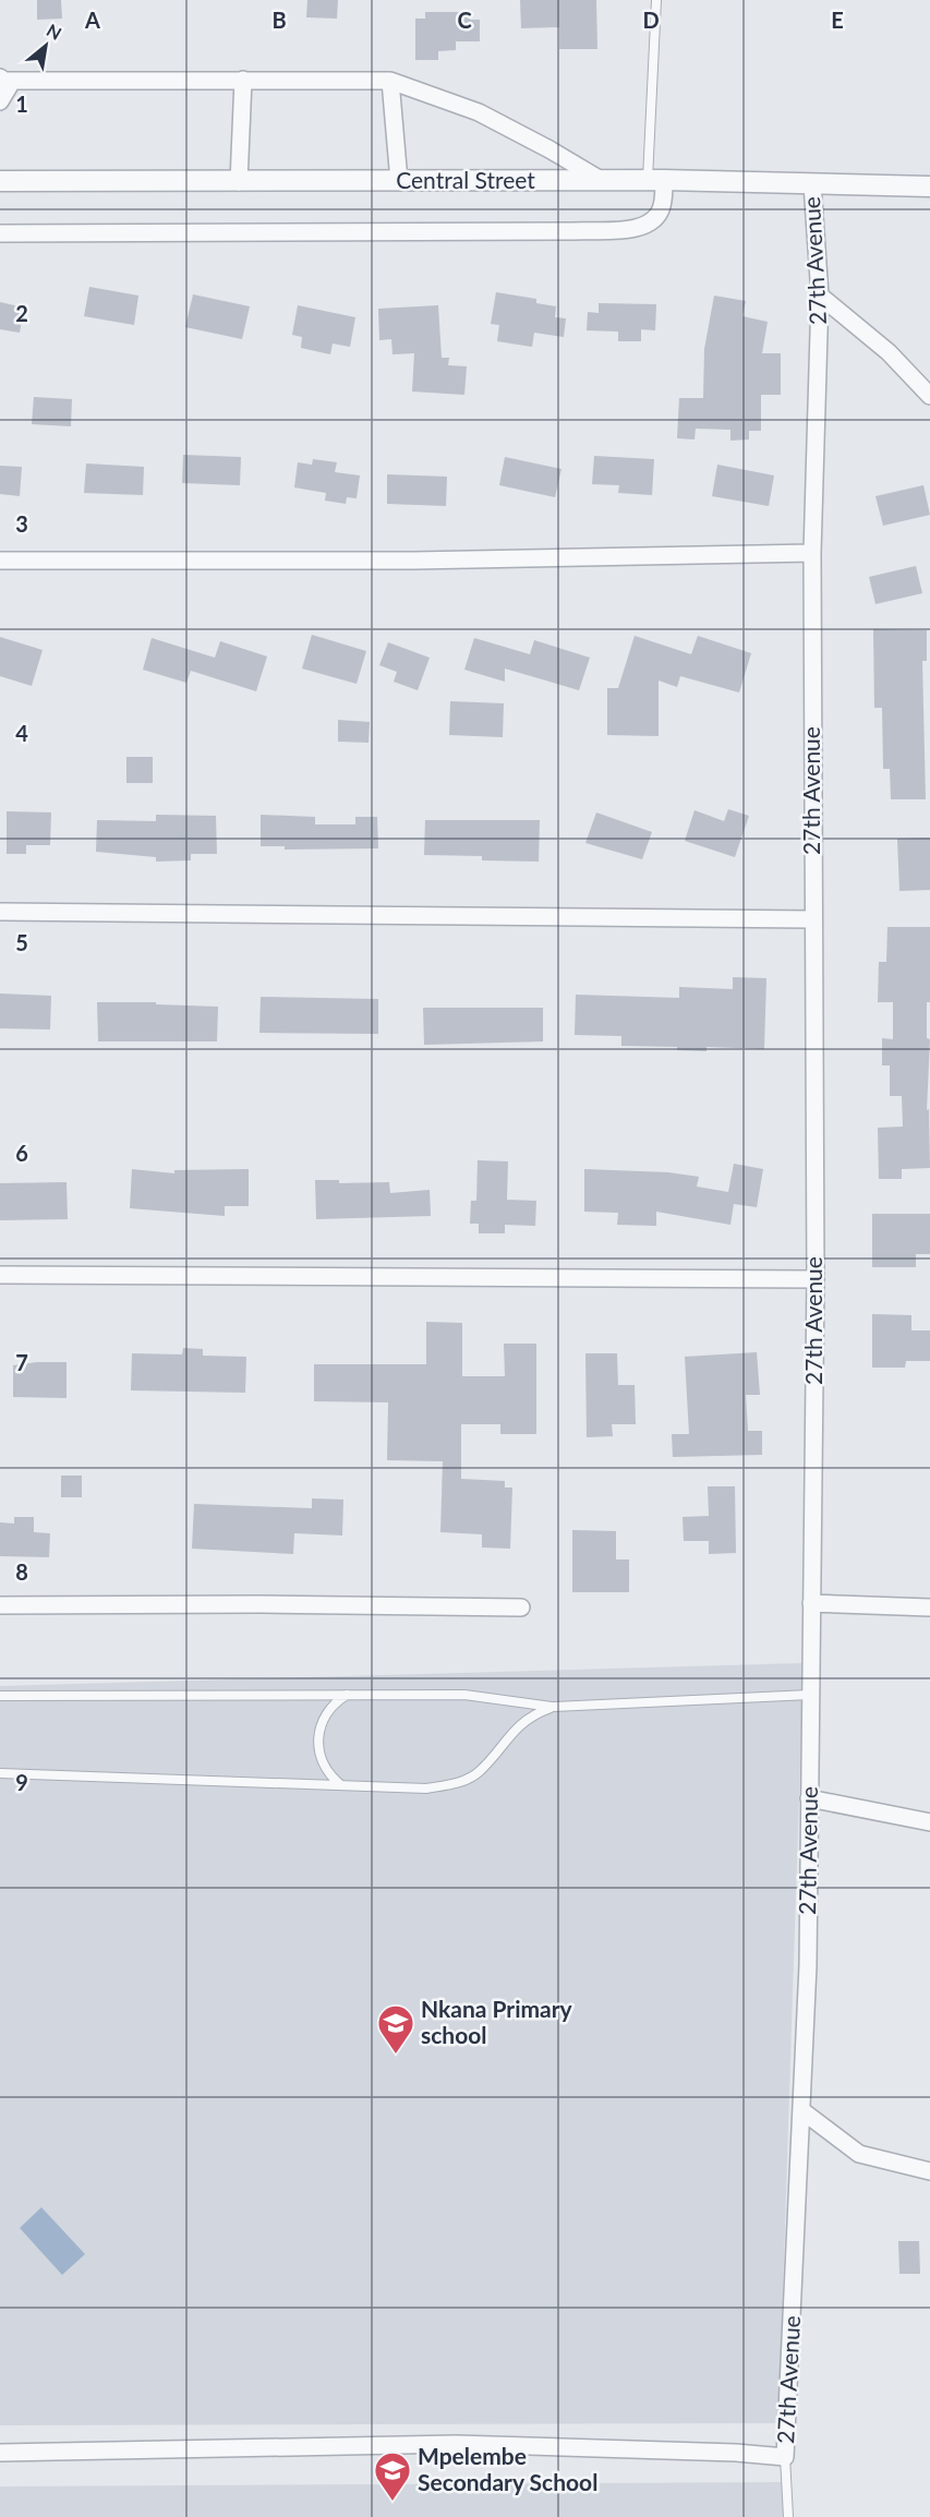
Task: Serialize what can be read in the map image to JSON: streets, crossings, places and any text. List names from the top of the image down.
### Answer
{
  "streets": {
    "street": ["Central Street", "27th Avenue"]
  },
  "crossings": [
    ["Central Street", "27th Avenue"]
  ],
  "places": {
    "school or university": ["Nkana Primary school", "Mpelembe Secondary School"]
  },
  "north": "top right",
  "grid": {
    "columns": [
      "A",
      "B",
      "C",
      "D",
      "E"
    ],
    "rows": [
      "1",
      "2",
      "3",
      "4",
      "5",
      "6",
      "7",
      "8",
      "9"
    ]
  }
}
